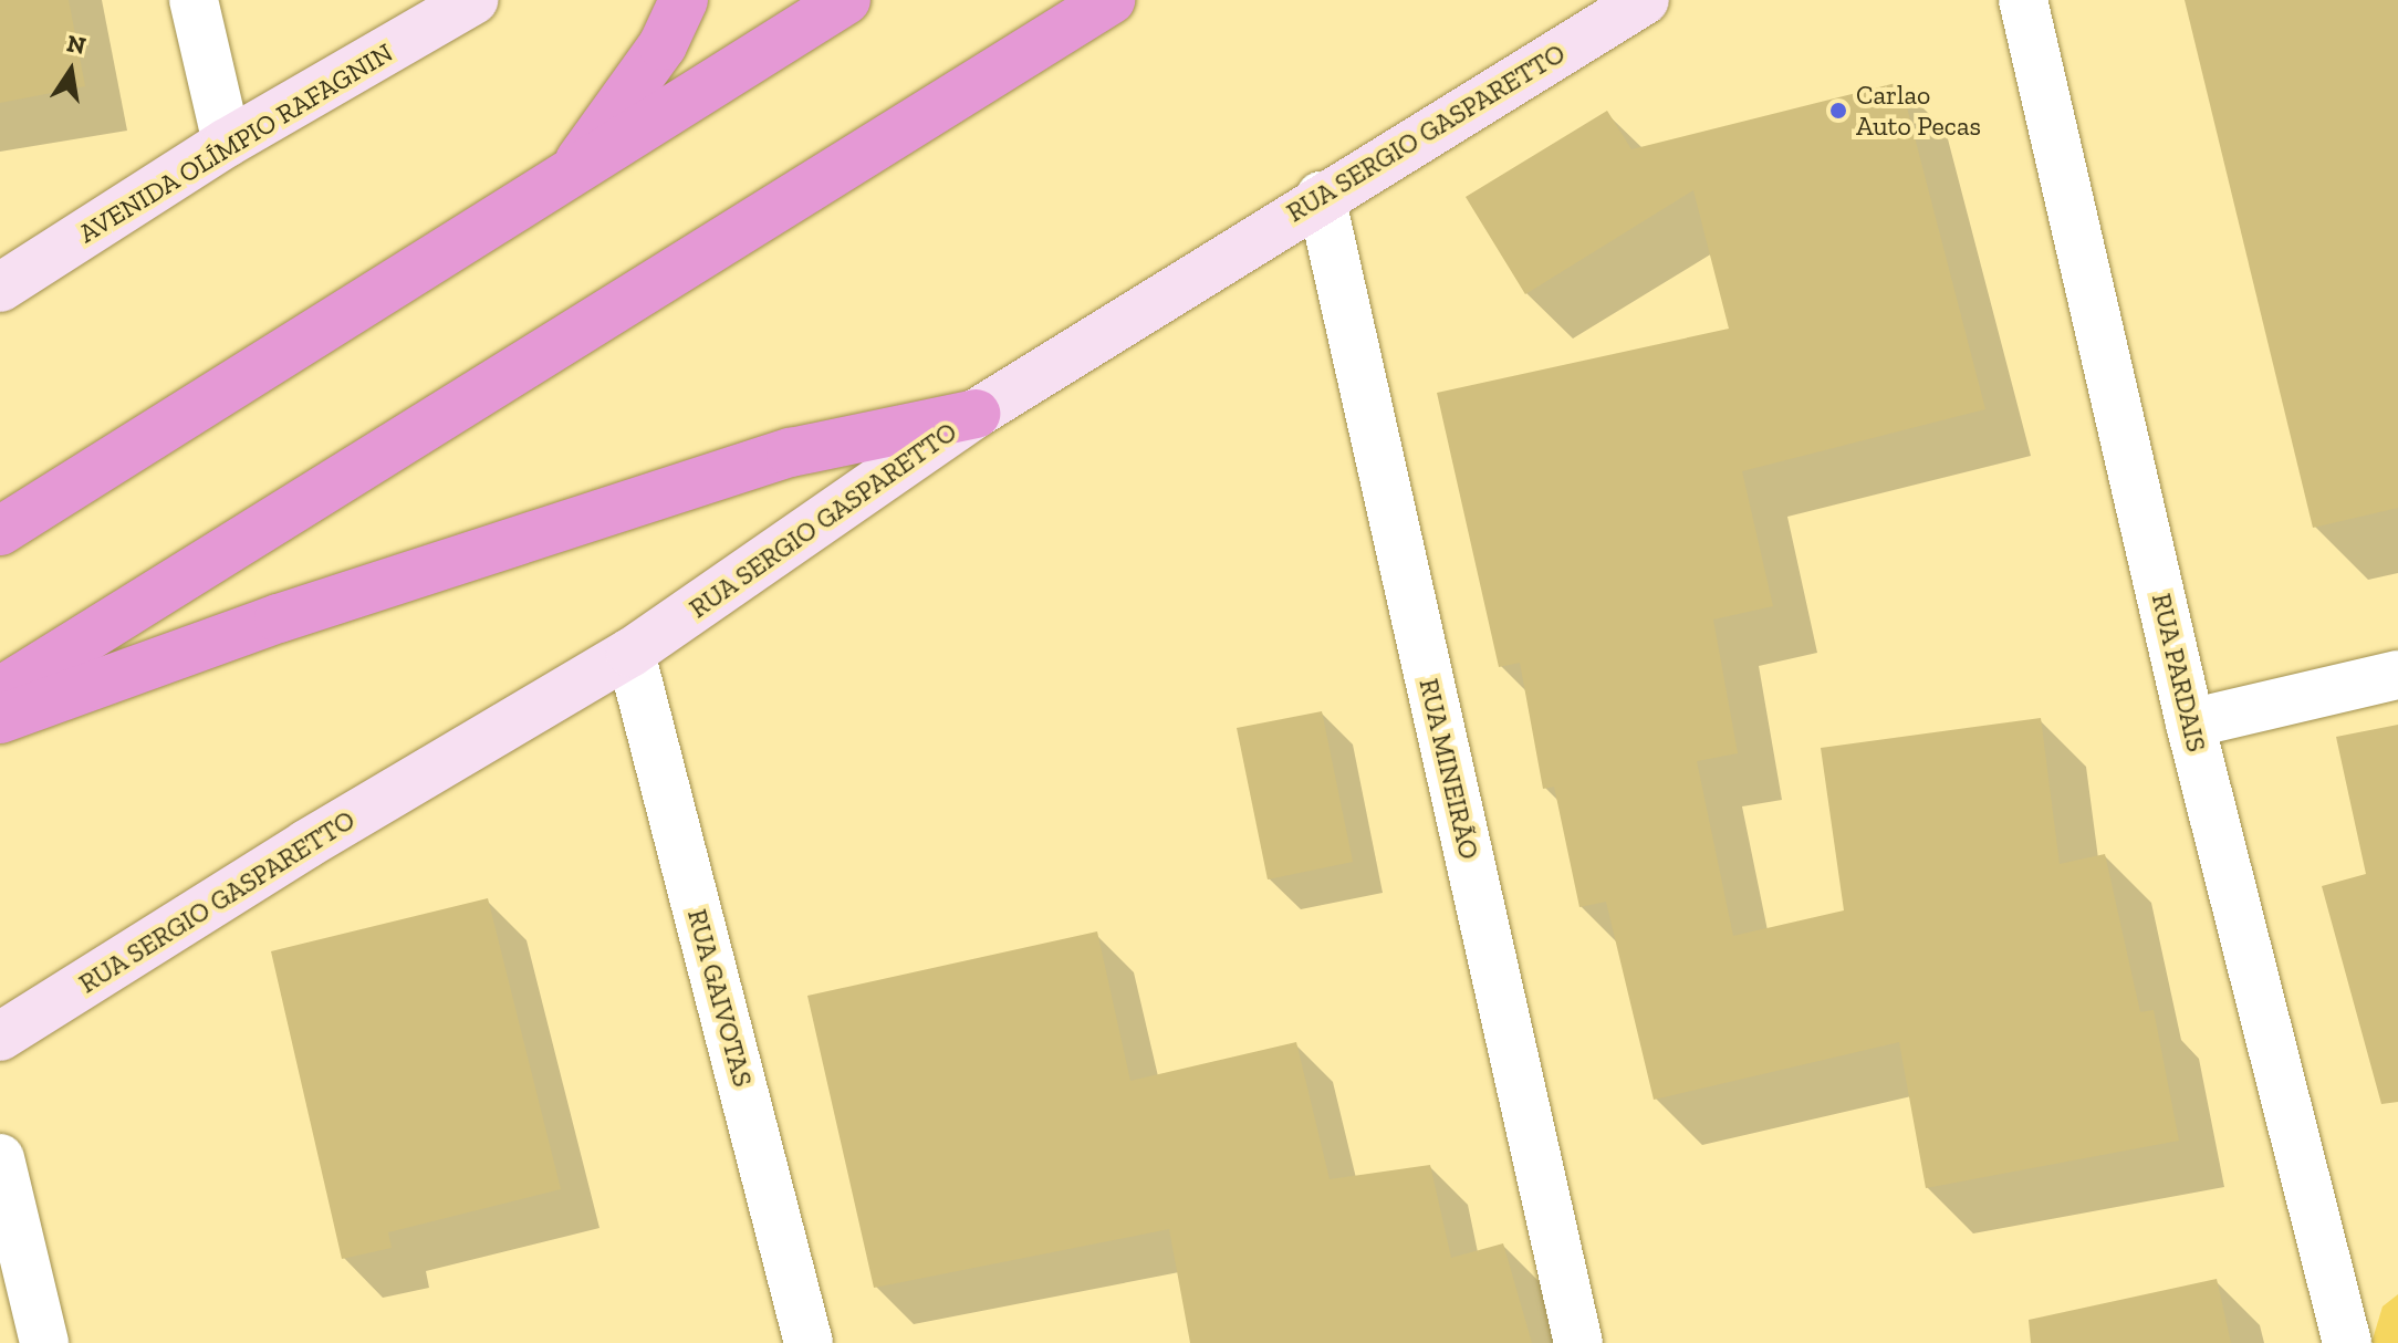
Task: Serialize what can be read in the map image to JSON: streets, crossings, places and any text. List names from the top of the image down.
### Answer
{
  "streets": {
    "street": [
      "RUA SERGIO GASPARETTO",
      "AVENIDA OLÍMPIO RAFAGNIN",
      "RUA PARDAIS",
      "RUA MINEIRÃO",
      "RUA GAIVOTAS"
    ]
  },
  "crossings": [
    ["RUA SERGIO GASPARETTO", "RUA MINEIRÃO"],
    ["RUA SERGIO GASPARETTO", "RUA GAIVOTAS"]
  ],
  "places": ["Carlao Auto Pecas"],
  "north": "top"
}
